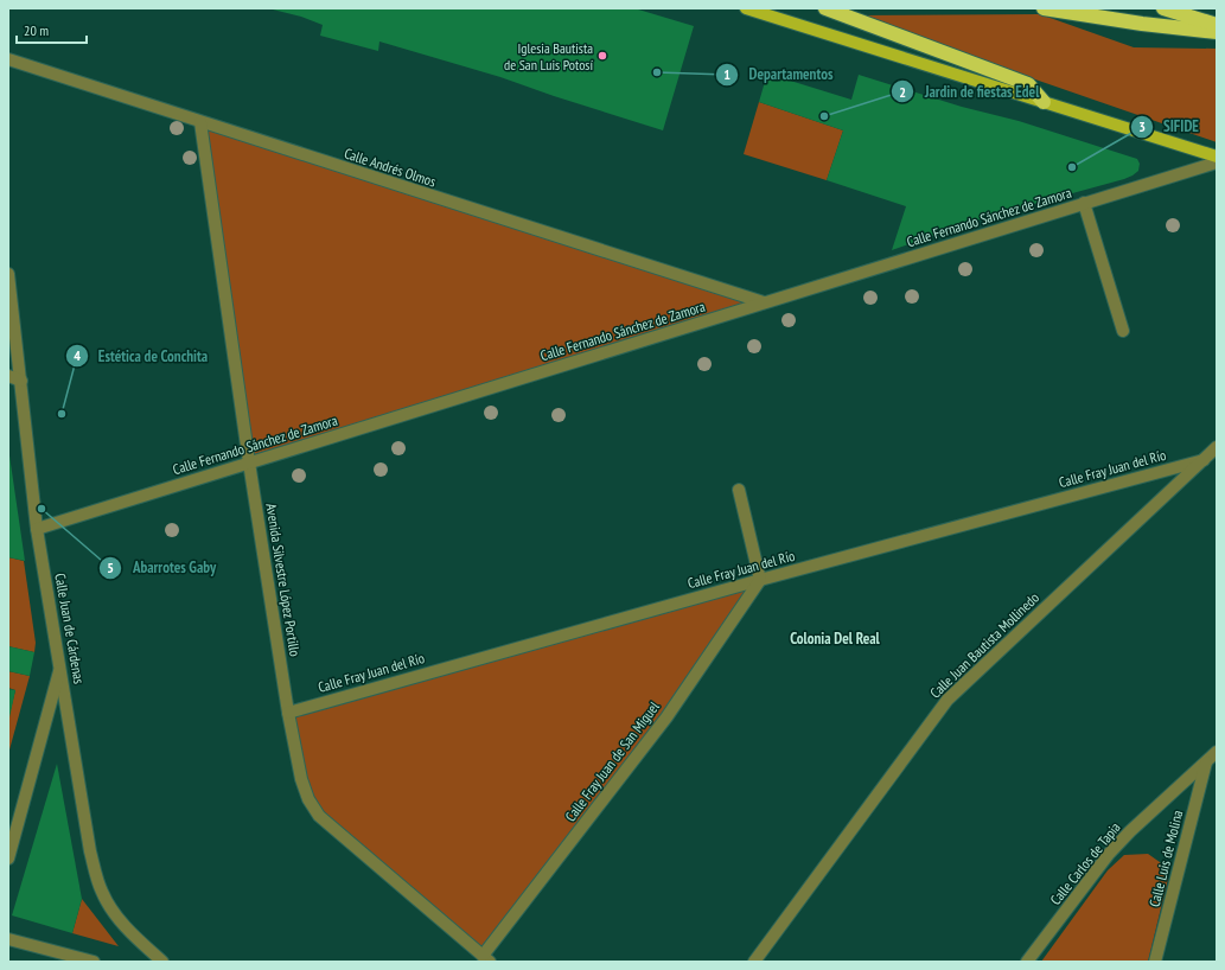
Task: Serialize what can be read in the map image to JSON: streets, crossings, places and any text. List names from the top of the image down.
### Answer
{
  "streets": {
    "street": [
      "Calle Andrés Olmos",
      "Calle Fernando Sánchez de Zamora",
      "Calle Fray Juan del Río",
      "Avenida Silvestre López Portillo",
      "Calle Juan de Cárdenas",
      "Calle Juan Bautista Mollinedo",
      "Calle Fray Juan de San Miguel",
      "Calle Luis de Molina",
      "Calle Carlos de Tapia"
    ]
  },
  "crossings": [
    ["Calle Andrés Olmos", "Calle Fernando Sánchez de Zamora"],
    ["Calle Andrés Olmos", "Avenida Silvestre López Portillo"],
    ["Calle Fernando Sánchez de Zamora", "Avenida Silvestre López Portillo"],
    ["Calle Fernando Sánchez de Zamora", "Calle Juan de Cárdenas"],
    ["Calle Fray Juan del Río", "Avenida Silvestre López Portillo"],
    ["Calle Fray Juan del Río", "Calle Juan Bautista Mollinedo"],
    ["Calle Fray Juan del Río", "Calle Fray Juan de San Miguel"],
    ["Avenida Silvestre López Portillo", "Calle Fray Juan de San Miguel"],
    ["Calle Luis de Molina", "Calle Carlos de Tapia"]
  ],
  "districts": ["Colonia Del Real"],
  "places": [
    "Iglesia Bautista de San Luis Potosí",
    "Departamentos",
    "Jardin de fiestas Edel",
    "SIFIDE",
    "Estética de Conchita",
    "Abarrotes Gaby"
  ],
  "scale_bar": "20 m"
}
